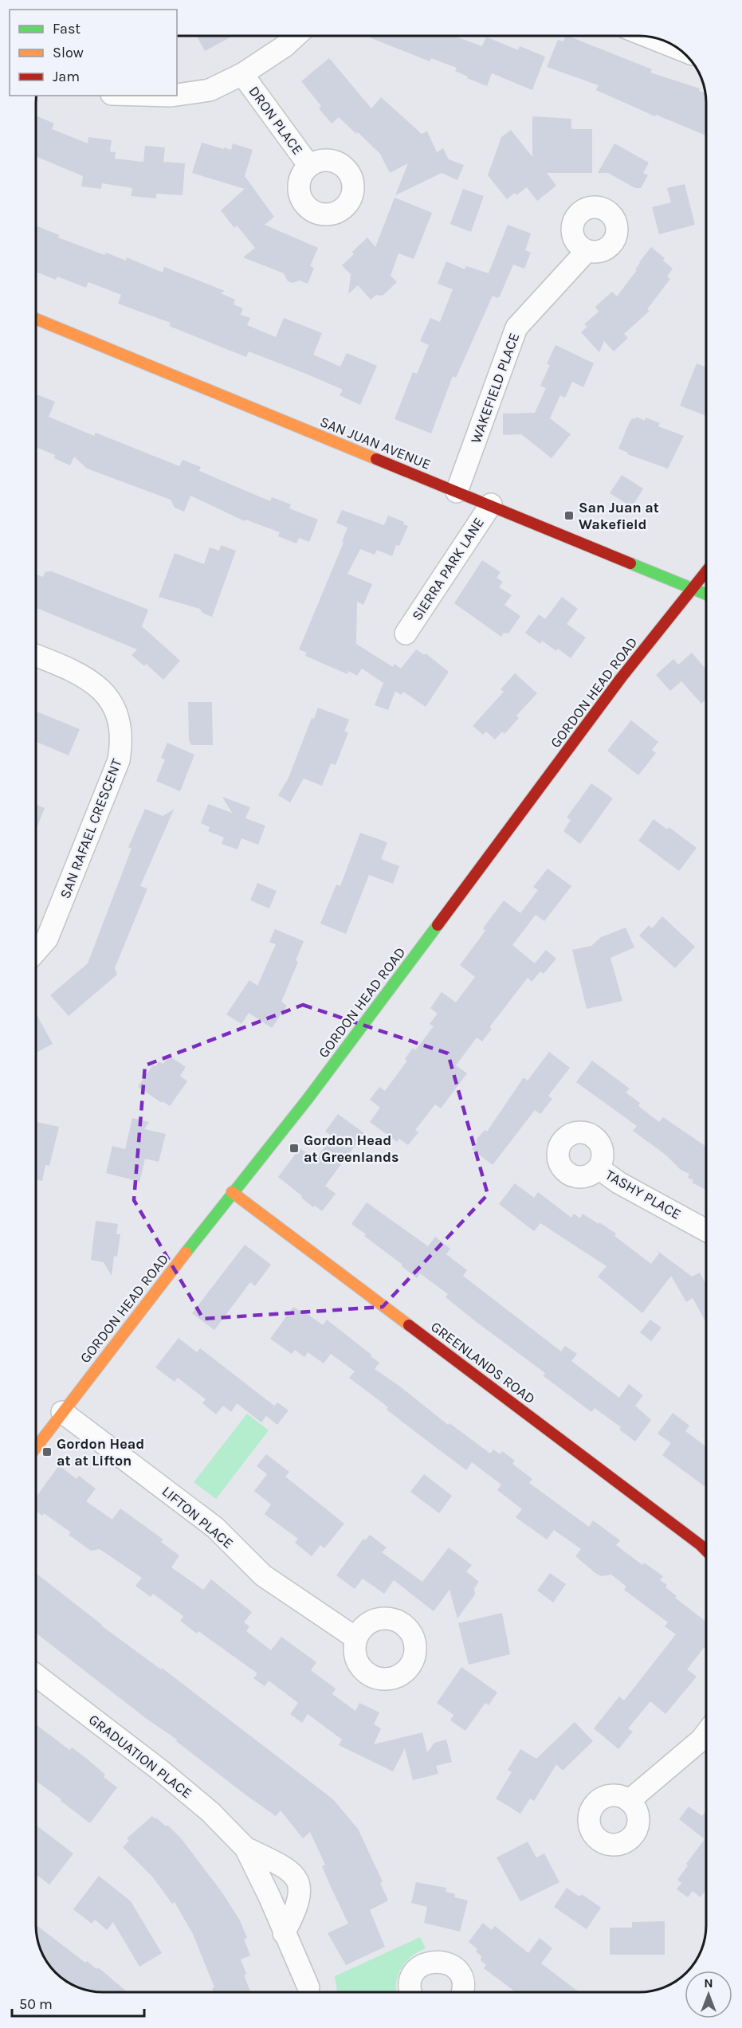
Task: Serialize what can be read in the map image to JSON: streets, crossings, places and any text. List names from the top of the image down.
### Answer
{
  "streets": {
    "street": [
      "DRON PLACE",
      "WAKEFIELD PLACE",
      "SAN JUAN AVENUE",
      "SIERRA PARK LANE",
      "GORDON HEAD ROAD",
      "SAN RAFAEL CRESCENT",
      "TASHY PLACE",
      "GREENLANDS ROAD",
      "LIFTON PLACE",
      "GRADUATION PLACE"
    ]
  },
  "crossings": [
    ["WAKEFIELD PLACE", "SAN JUAN AVENUE"],
    ["SAN JUAN AVENUE", "SIERRA PARK LANE"],
    ["SAN JUAN AVENUE", "GORDON HEAD ROAD"],
    ["GORDON HEAD ROAD", "GREENLANDS ROAD"],
    ["GORDON HEAD ROAD", "LIFTON PLACE"]
  ],
  "places": {
    "transit": ["San Juan at Wakefield", "Gordon Head at Greenlands", "Gordon Head at at Lifton"]
  },
  "legend": ["Fast", "Slow", "Jam"],
  "scale_bar": "50 m",
  "north": "top"
}
